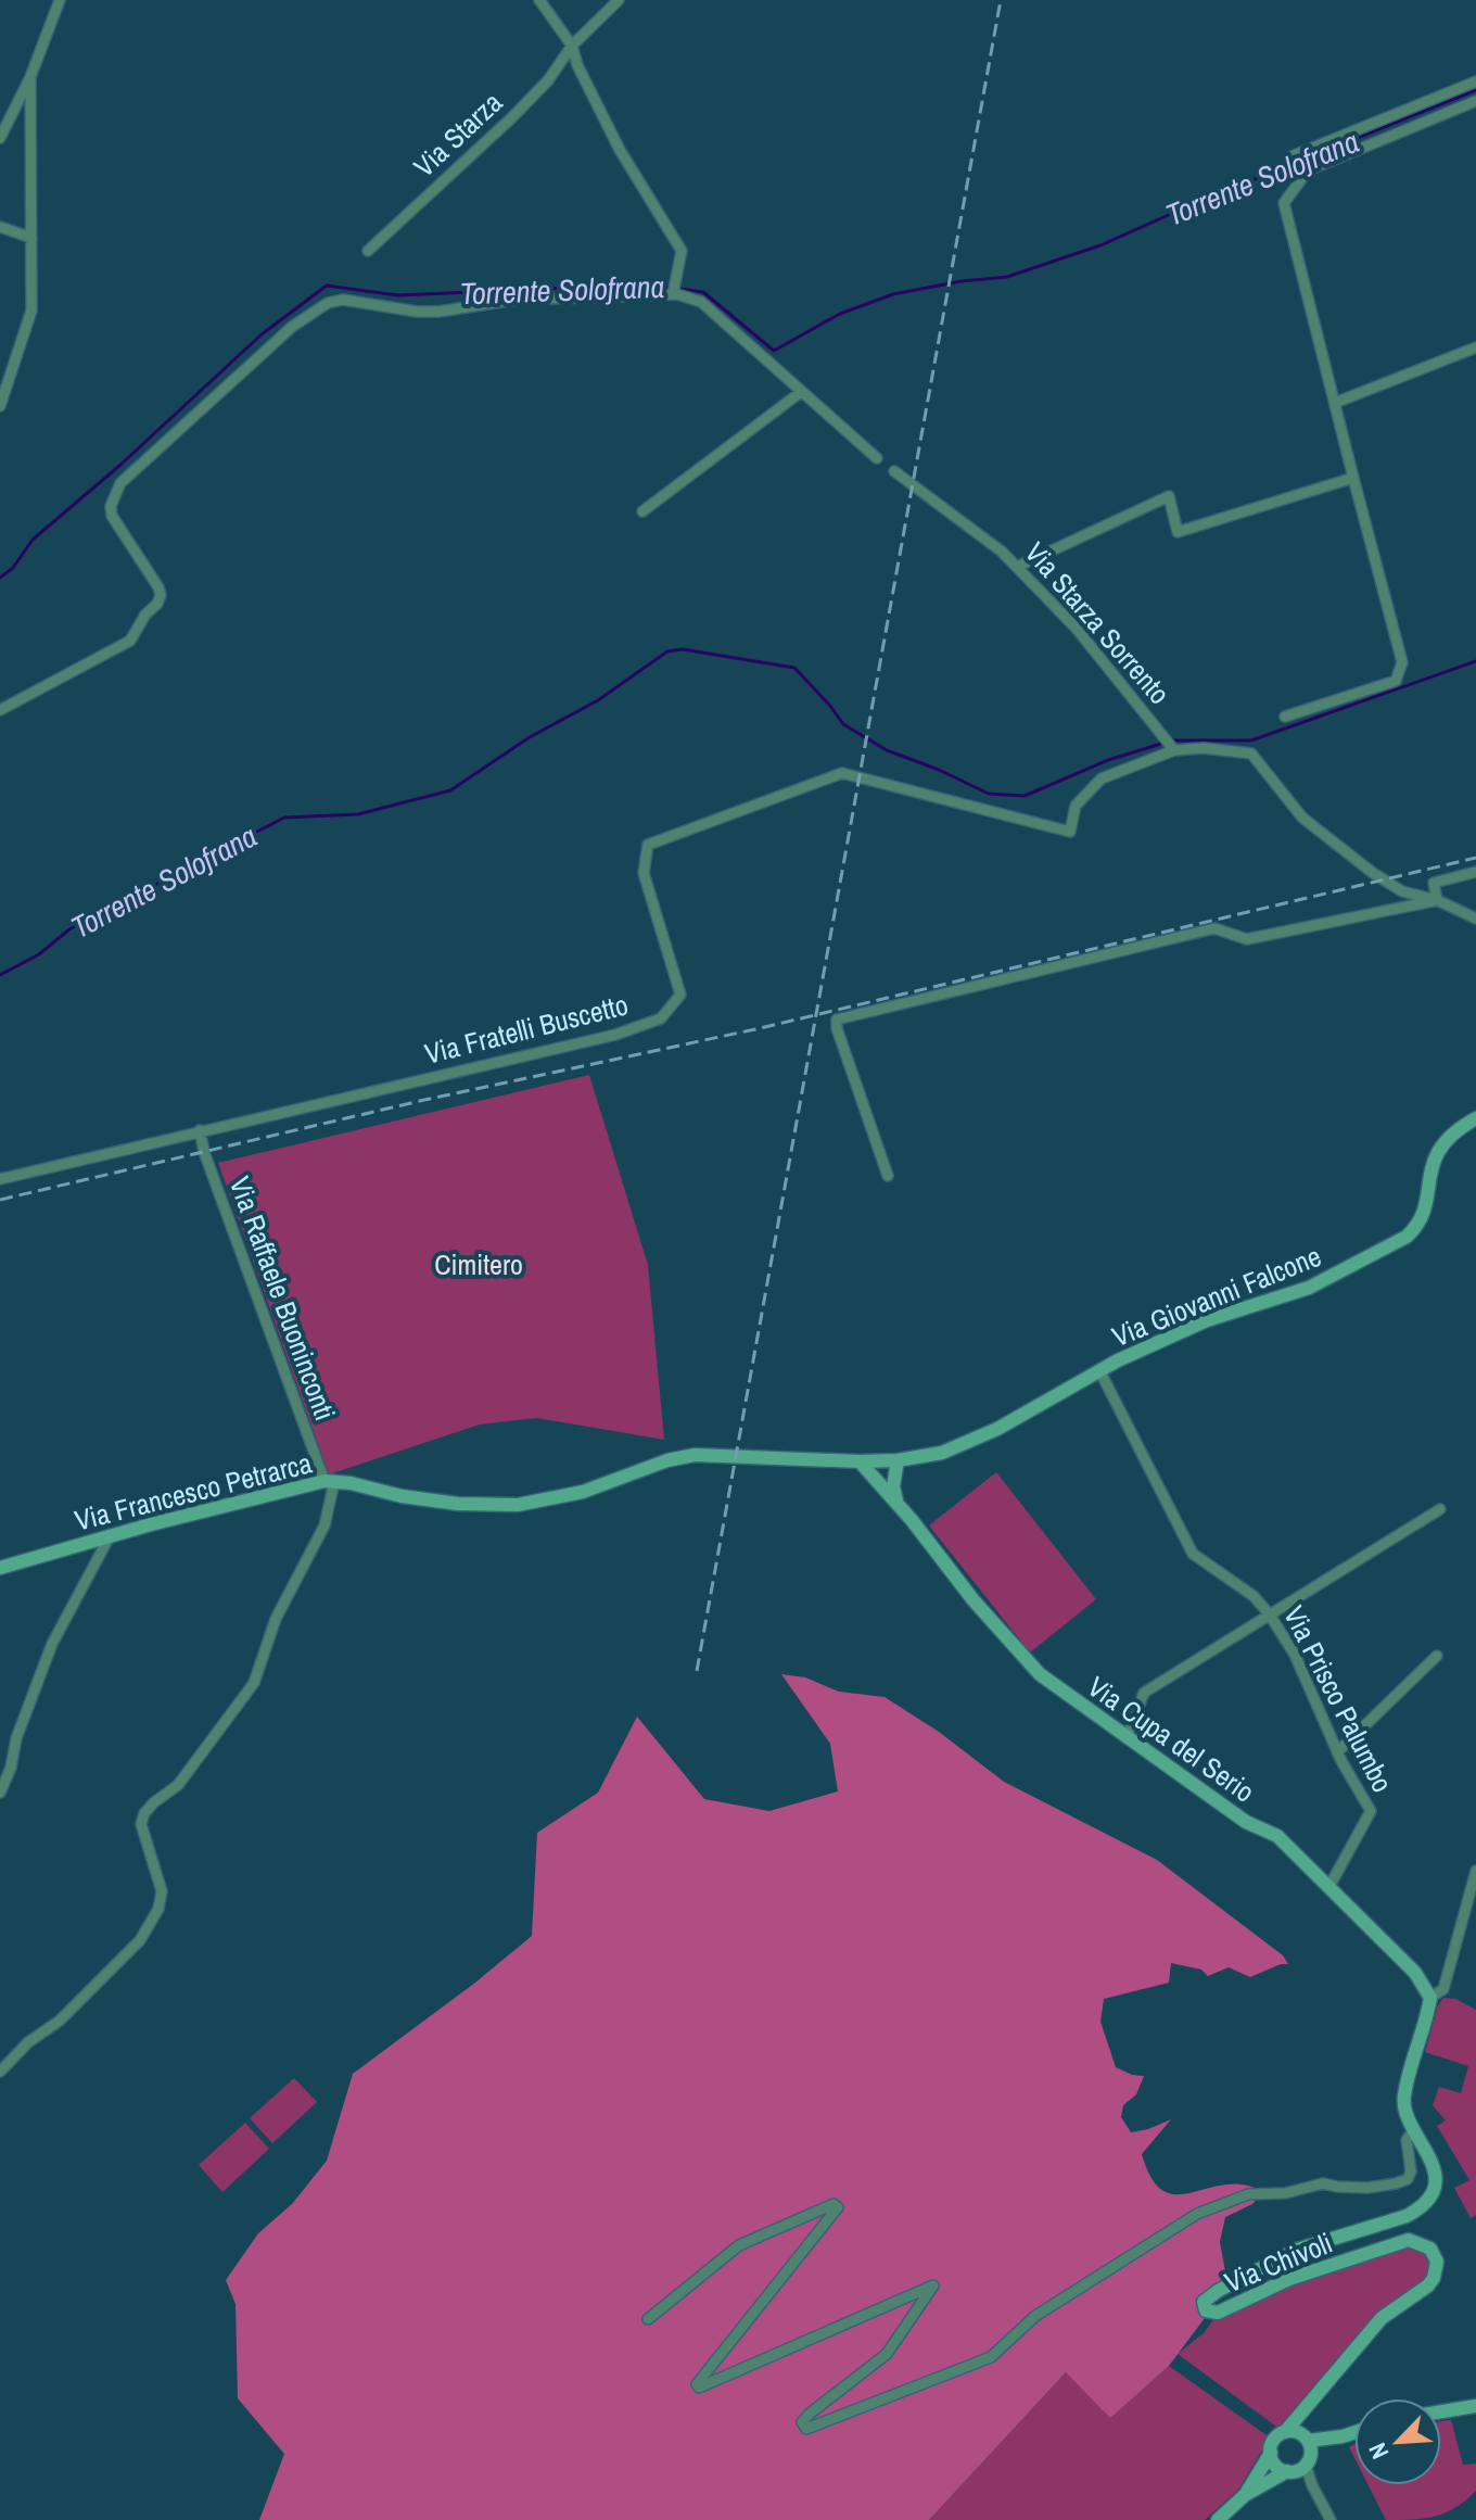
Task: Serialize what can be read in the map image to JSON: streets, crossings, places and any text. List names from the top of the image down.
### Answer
{
  "streets": {
    "main road": [
      "Via Giovanni Falcone",
      "Via Francesco Petrarca",
      "Via Cupa del Serio",
      "Via Chivoli"
    ],
    "street": [
      "Via Starza",
      "Via Starza Sorrento",
      "Via Fratelli Buscetto",
      "Via Raffaele Buoninconti",
      "Via Prisco Palumbo"
    ]
  },
  "crossings": [
    ["Via Starza Sorrento", "Via Fratelli Buscetto"],
    ["Via Fratelli Buscetto", "Via Raffaele Buoninconti"],
    ["Via Giovanni Falcone", "Via Francesco Petrarca"],
    ["Via Giovanni Falcone", "Via Prisco Palumbo"],
    ["Via Giovanni Falcone", "Via Cupa del Serio"],
    ["Via Raffaele Buoninconti", "Via Francesco Petrarca"],
    ["Via Francesco Petrarca", "Via Cupa del Serio"],
    ["Via Prisco Palumbo", "Via Cupa del Serio"],
    ["Via Cupa del Serio", "Via Chivoli"]
  ],
  "water": ["Torrente Solofrana"],
  "parks": ["Cimitero"],
  "north": "bottom left"
}
